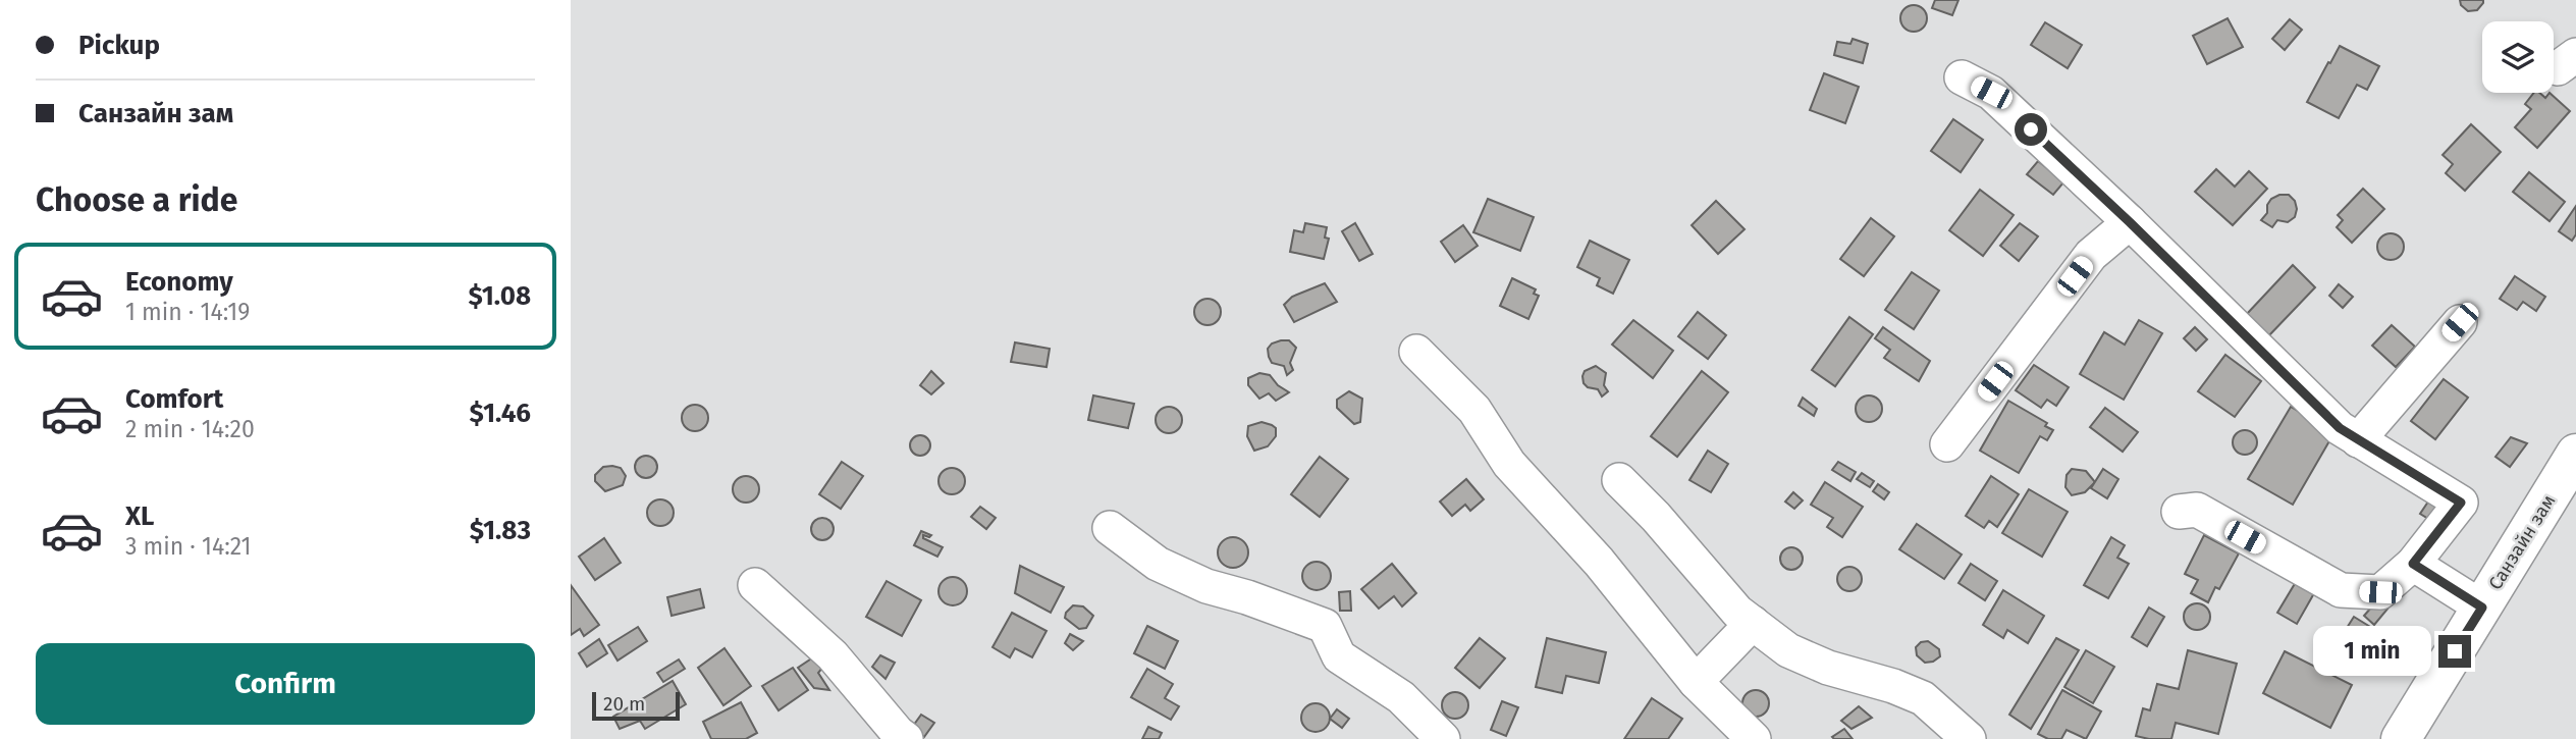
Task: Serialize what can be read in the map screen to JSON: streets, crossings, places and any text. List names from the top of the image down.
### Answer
{
  "streets": {
    "main road": ["Санзайн зам"]
  },
  "scale_bar": "20 m",
  "page": {
    "banner": ["Pickup", "Санзайн зам"],
    "heading": "Choose a ride",
    "list": [
      {
        "name": "Economy",
        "note": "1 min · 14:19",
        "value": "$1.08"
      },
      {
        "name": "Comfort",
        "note": "2 min · 14:20",
        "value": "$1.46"
      },
      {
        "name": "XL",
        "note": "3 min · 14:21",
        "value": "$1.83"
      }
    ],
    "bubble": "1 min",
    "buttons": "Confirm",
    "scale": "20 m"
  }
}
